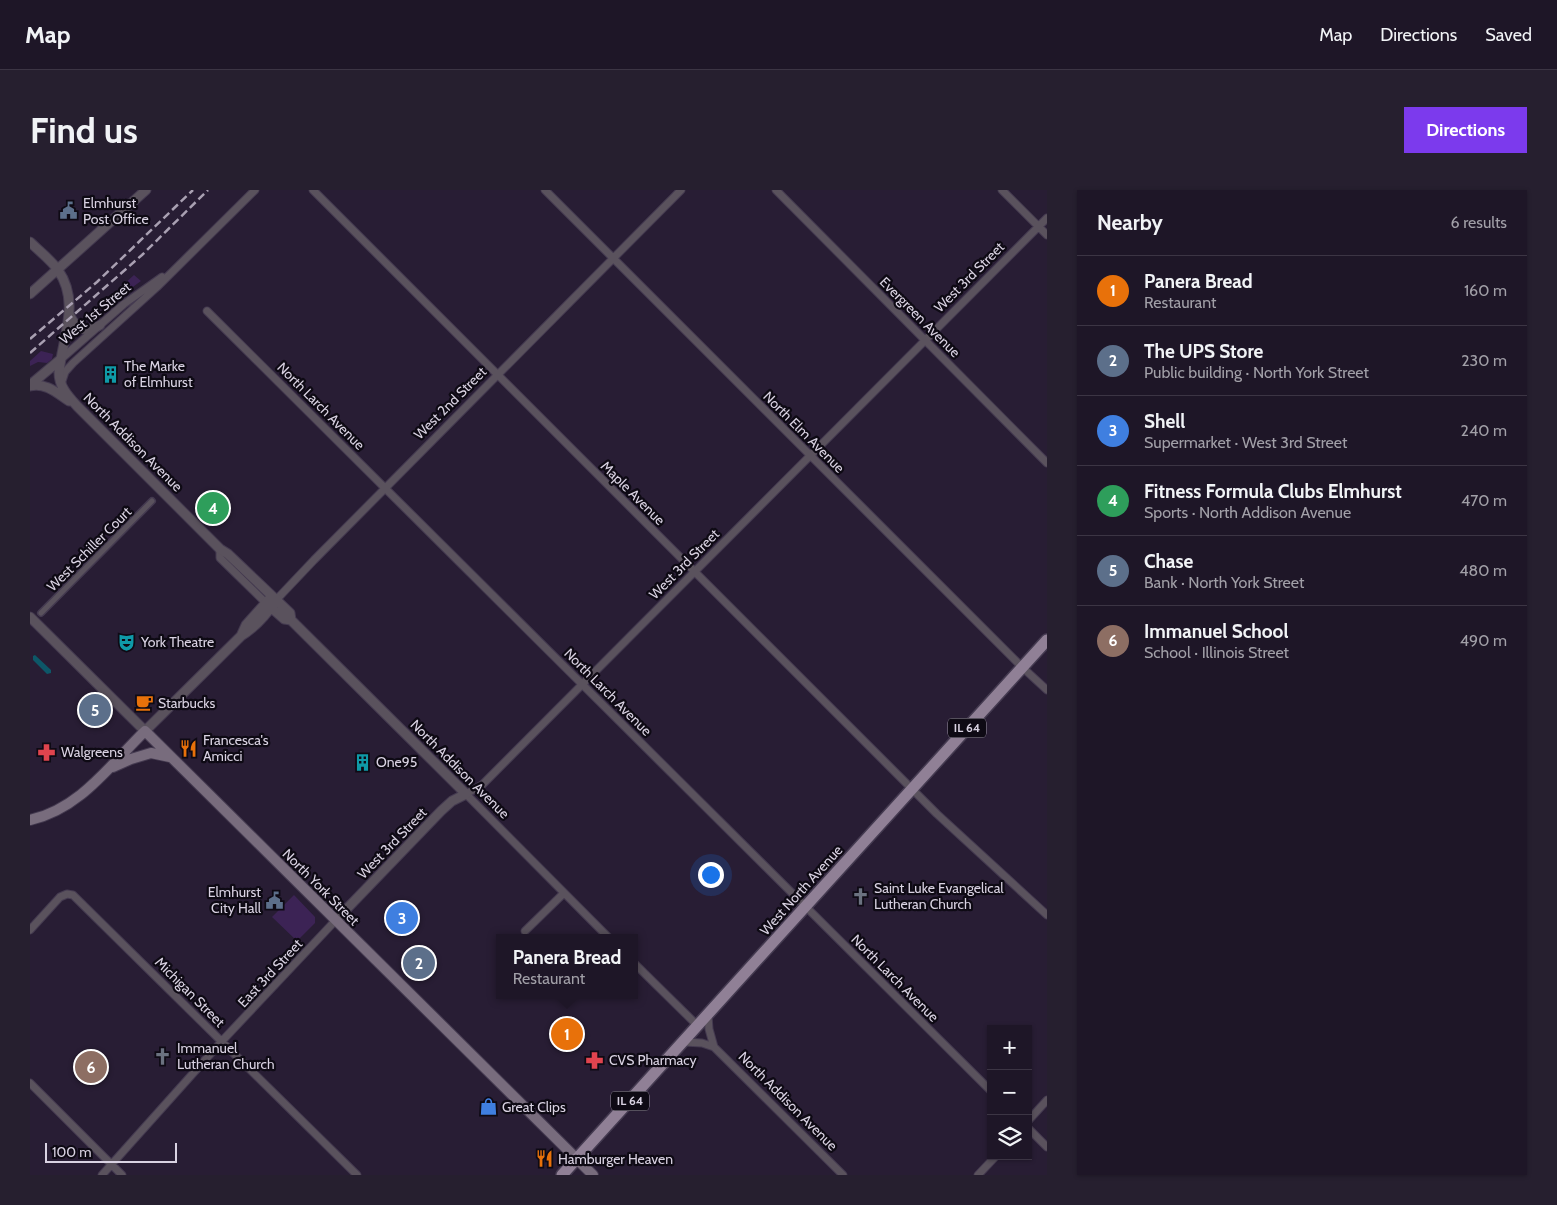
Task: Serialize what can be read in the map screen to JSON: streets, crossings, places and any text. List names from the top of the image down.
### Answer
{
  "streets": {
    "main road": ["IL 64", "North York Street", "West North Avenue"],
    "street": [
      "West 3rd Street",
      "West 1st Street",
      "Evergreen Avenue",
      "West 2nd Street",
      "North Larch Avenue",
      "North Elm Avenue",
      "North Addison Avenue",
      "Maple Avenue",
      "West Schiller Court",
      "East 3rd Street",
      "Michigan Street"
    ]
  },
  "crossings": [
    ["West 3rd Street", "Evergreen Avenue"],
    ["West 3rd Street", "North Larch Avenue"],
    ["West 3rd Street", "North Elm Avenue"],
    ["West 3rd Street", "North Addison Avenue"],
    ["West 3rd Street", "Maple Avenue"],
    ["West 3rd Street", "North York Street"],
    ["West 3rd Street", "East 3rd Street"],
    ["West 1st Street", "North Addison Avenue"],
    ["West 2nd Street", "North Larch Avenue"],
    ["West 2nd Street", "North Elm Avenue"],
    ["West 2nd Street", "North Addison Avenue"],
    ["West 2nd Street", "Maple Avenue"],
    ["West 2nd Street", "North York Street"],
    ["North Larch Avenue", "West North Avenue"],
    ["North Elm Avenue", "West North Avenue"],
    ["Maple Avenue", "West North Avenue"],
    ["IL 64", "North York Street"],
    ["IL 64", "West North Avenue"],
    ["North York Street", "West North Avenue"],
    ["North York Street", "East 3rd Street"],
    ["East 3rd Street", "Michigan Street"]
  ],
  "places": {
    "public building": ["Elmhurst Post Office", "Elmhurst City Hall"],
    "building": ["The Marke of Elmhurst", "One95"],
    "theatre": ["York Theatre"],
    "cafe": ["Starbucks"],
    "restaurant": ["Francesca's Amicci", "Hamburger Heaven"],
    "pharmacy": ["Walgreens", "CVS Pharmacy"],
    "church": ["Saint Luke Evangelical Lutheran Church", "Immanuel Lutheran Church"],
    "shop": ["Great Clips"]
  },
  "scale_bar": "100 m",
  "page": {
    "header": "Map",
    "nav": ["Map", "Directions", "Saved"],
    "buttons": "Directions",
    "title": "Find us",
    "heading": ["Nearby", "6 results"],
    "list": [
      {
        "mark": "1",
        "name": "Panera Bread",
        "note": "Restaurant",
        "value": "160 m"
      },
      {
        "mark": "2",
        "name": "The UPS Store",
        "note": "Public building · North York Street",
        "value": "230 m"
      },
      {
        "mark": "3",
        "name": "Shell",
        "note": "Supermarket · West 3rd Street",
        "value": "240 m"
      },
      {
        "mark": "4",
        "name": "Fitness Formula Clubs Elmhurst",
        "note": "Sports · North Addison Avenue",
        "value": "470 m"
      },
      {
        "mark": "5",
        "name": "Chase",
        "note": "Bank · North York Street",
        "value": "480 m"
      },
      {
        "mark": "6",
        "name": "Immanuel School",
        "note": "School · Illinois Street",
        "value": "490 m"
      }
    ],
    "pins": [
      "4",
      "5",
      "3",
      "2",
      "1",
      "6"
    ],
    "popup": ["Panera Bread", "Restaurant"],
    "map_buttons": ["+", "−"],
    "scale": "100 m"
  }
}
